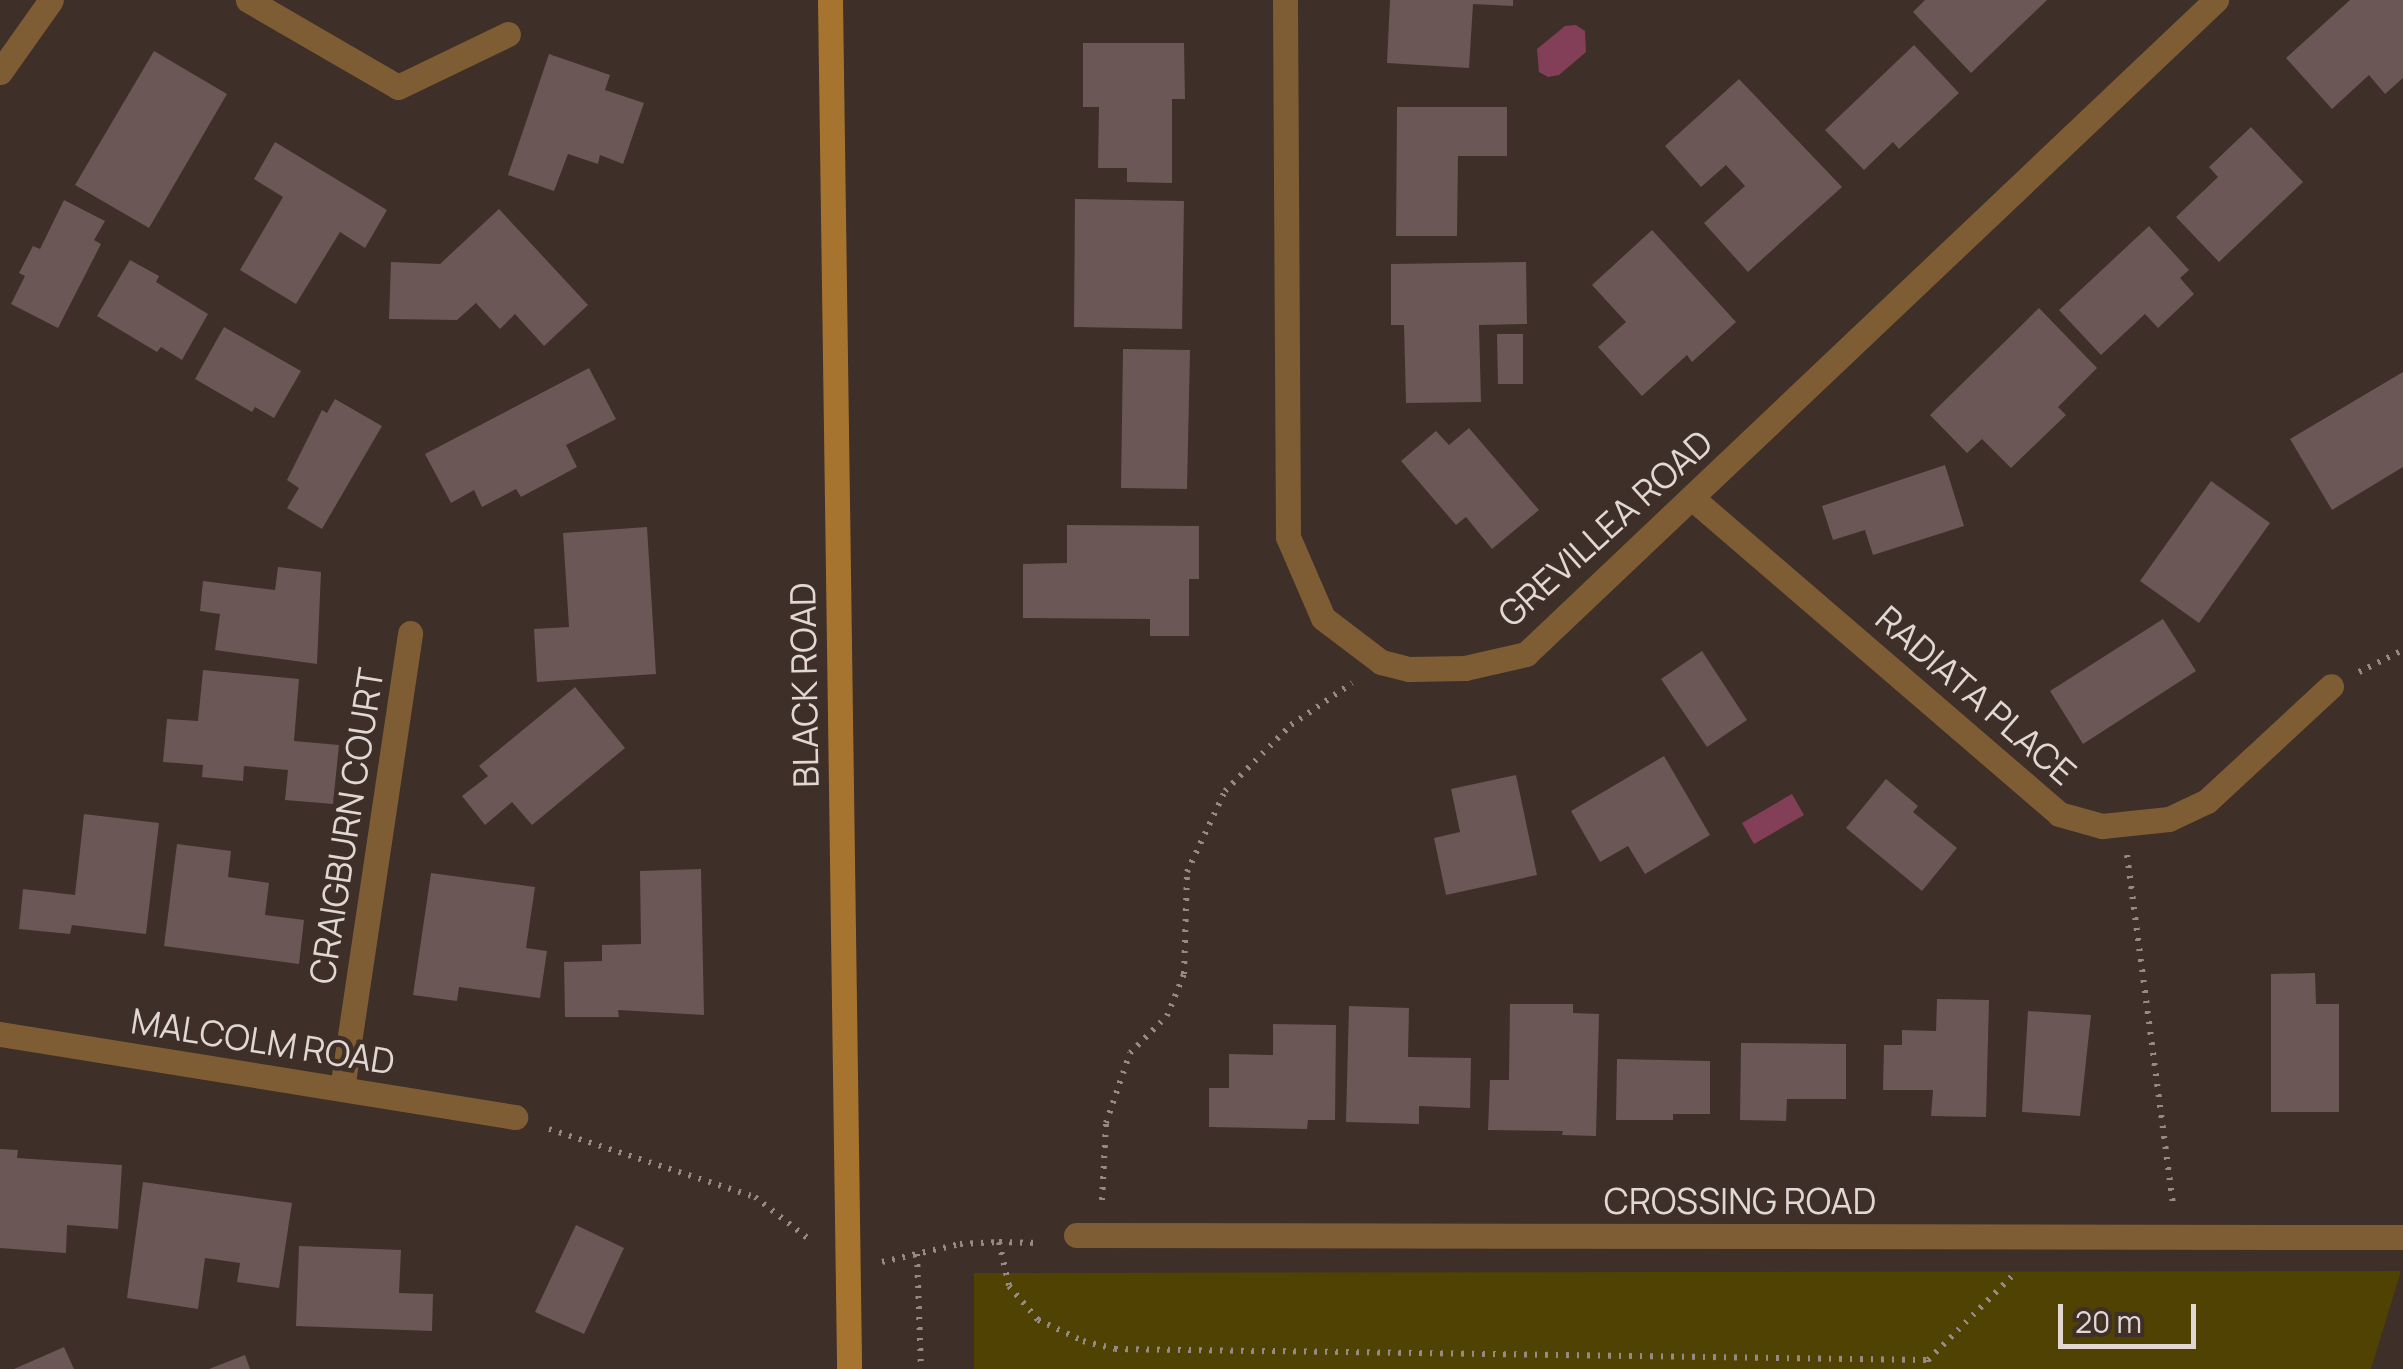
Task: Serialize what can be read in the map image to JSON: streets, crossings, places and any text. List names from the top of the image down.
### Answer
{
  "streets": {
    "main road": ["BLACK ROAD"],
    "street": [
      "GREVILLEA ROAD",
      "RADIATA PLACE",
      "CRAIGBURN COURT",
      "MALCOLM ROAD",
      "CROSSING ROAD"
    ]
  },
  "crossings": [
    ["GREVILLEA ROAD", "RADIATA PLACE"],
    ["CRAIGBURN COURT", "MALCOLM ROAD"]
  ],
  "scale_bar": "20 m"
}
